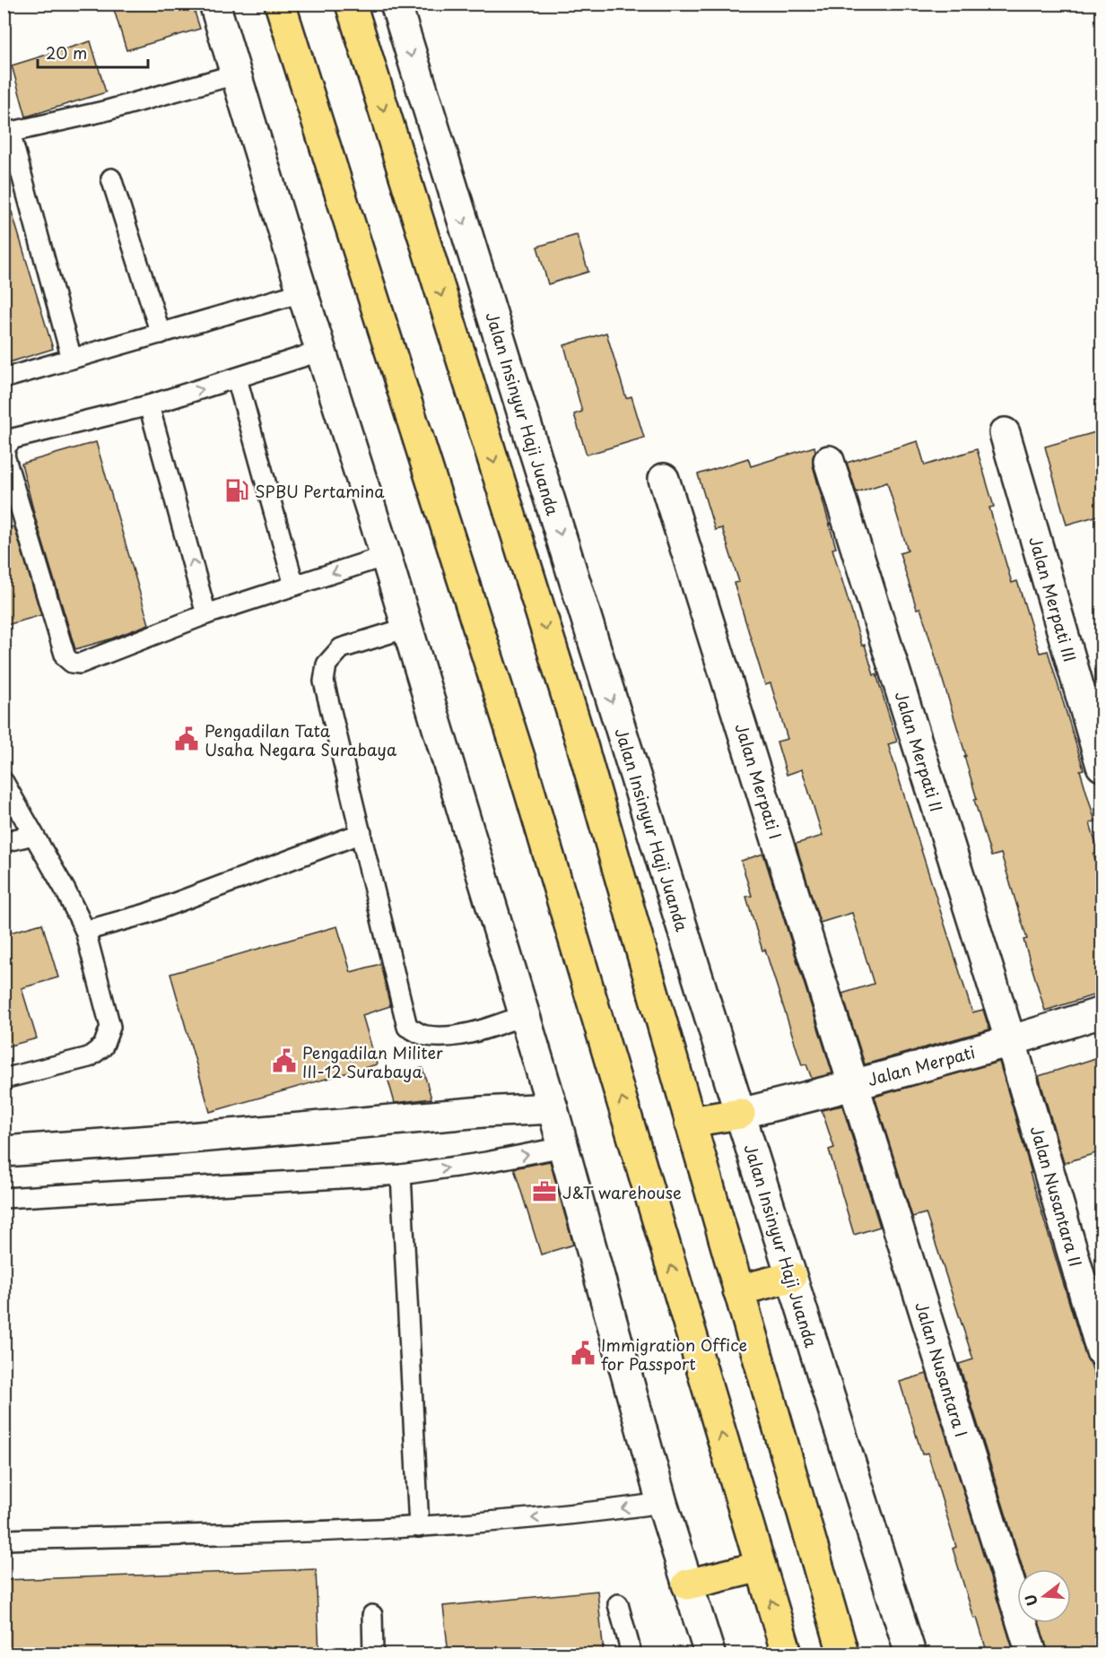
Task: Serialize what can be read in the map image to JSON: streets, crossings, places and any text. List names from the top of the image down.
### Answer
{
  "streets": {
    "street": [
      "Jalan Insinyur Haji Juanda",
      "Jalan Merpati III",
      "Jalan Merpati II",
      "Jalan Merpati I",
      "Jalan Merpati",
      "Jalan Nusantara II",
      "Jalan Nusantara I"
    ]
  },
  "crossings": [
    ["Jalan Insinyur Haji Juanda", "Jalan Merpati"],
    ["Jalan Merpati II", "Jalan Merpati"],
    ["Jalan Merpati II", "Jalan Nusantara II"],
    ["Jalan Merpati I", "Jalan Merpati"],
    ["Jalan Merpati I", "Jalan Nusantara I"],
    ["Jalan Merpati", "Jalan Nusantara II"],
    ["Jalan Merpati", "Jalan Nusantara I"]
  ],
  "places": {
    "fuel station": ["SPBU Pertamina"],
    "public building": ["Pengadilan Tata Usaha Negara Surabaya", "Pengadilan Militer III-12 Surabaya", "Immigration Office for Passport"],
    "office": ["J&T warehouse"]
  },
  "scale_bar": "20 m",
  "north": "left"
}
